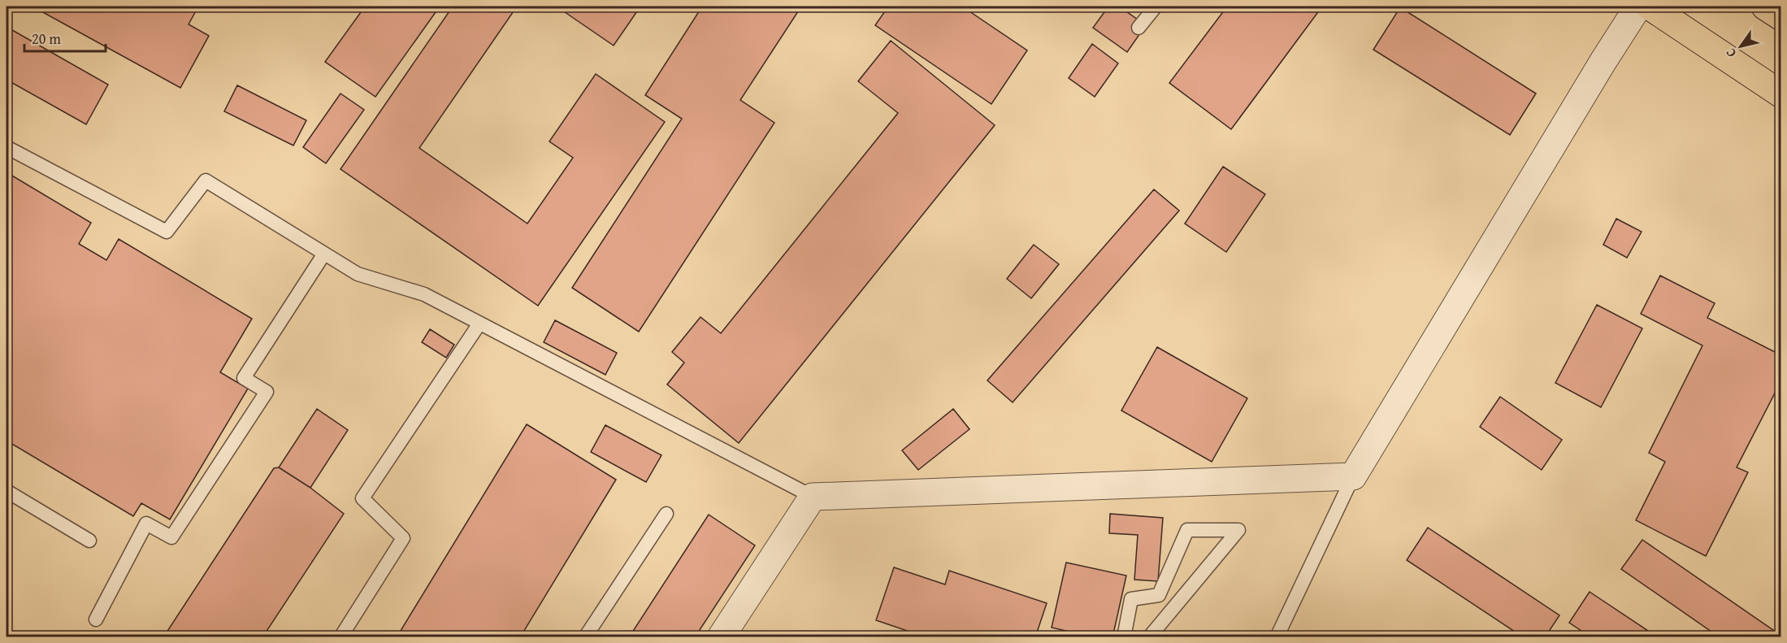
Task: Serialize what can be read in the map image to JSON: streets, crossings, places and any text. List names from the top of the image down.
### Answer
{
  "scale_bar": "20 m",
  "north": "bottom left"
}
